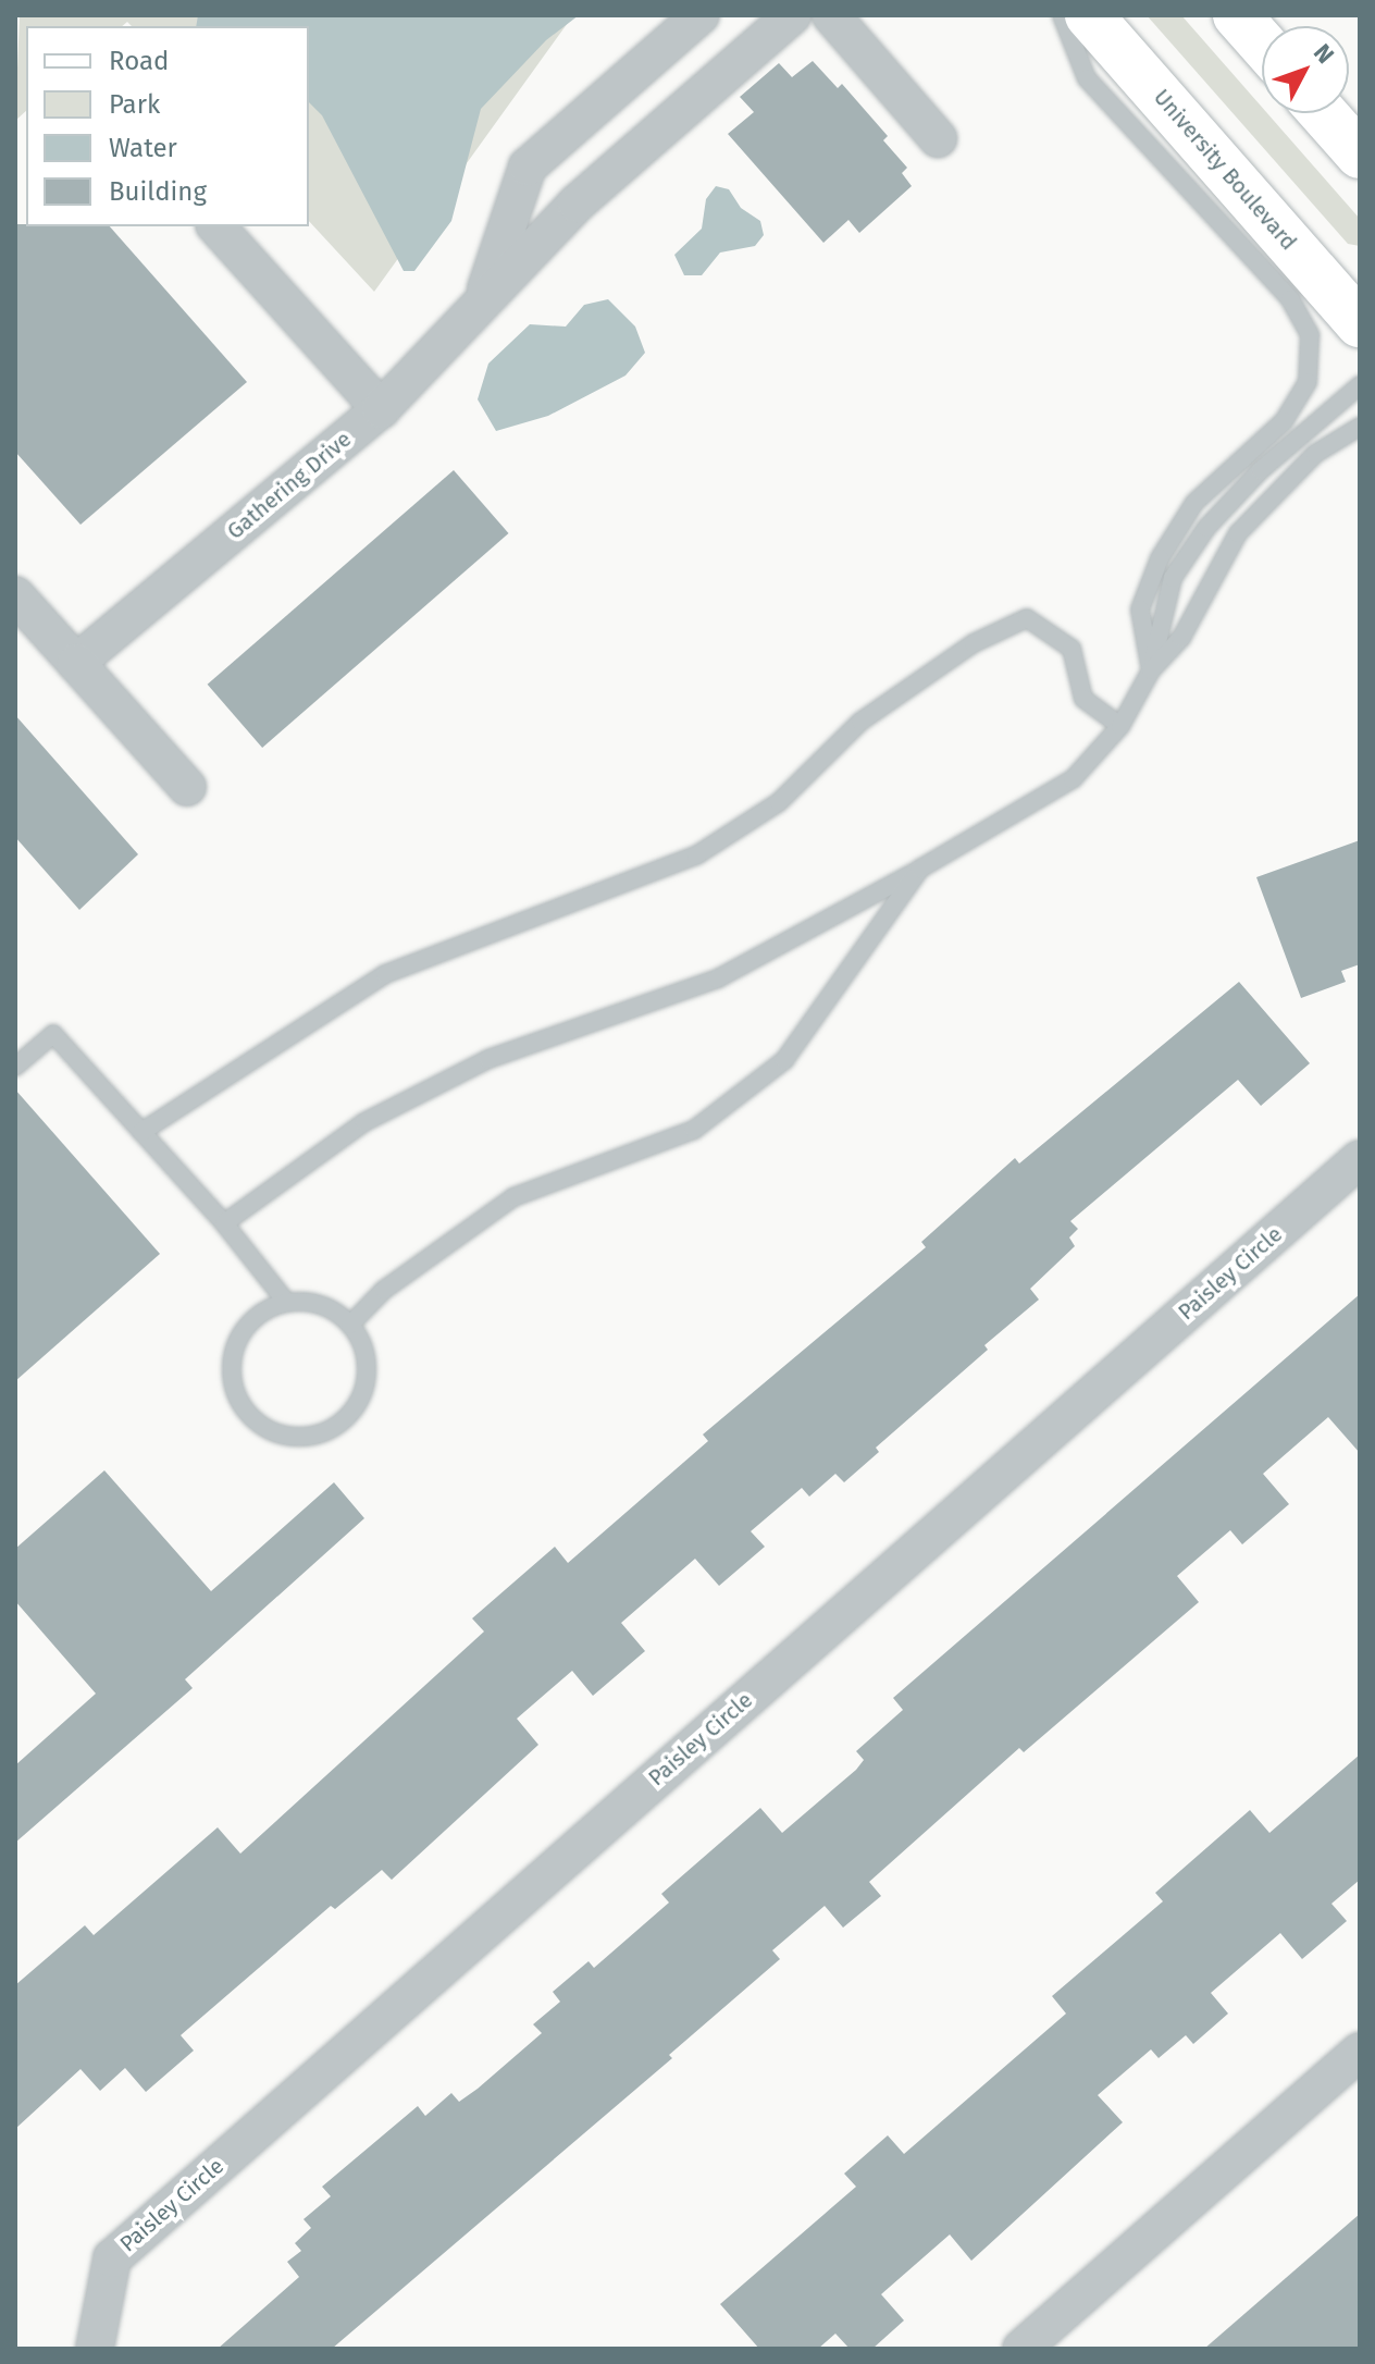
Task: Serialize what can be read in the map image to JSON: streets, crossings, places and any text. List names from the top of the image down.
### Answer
{
  "streets": {
    "main road": ["University Boulevard"],
    "street": ["Gathering Drive", "Paisley Circle"]
  },
  "legend": [
    "Road",
    "Park",
    "Water",
    "Building"
  ],
  "north": "top right"
}
